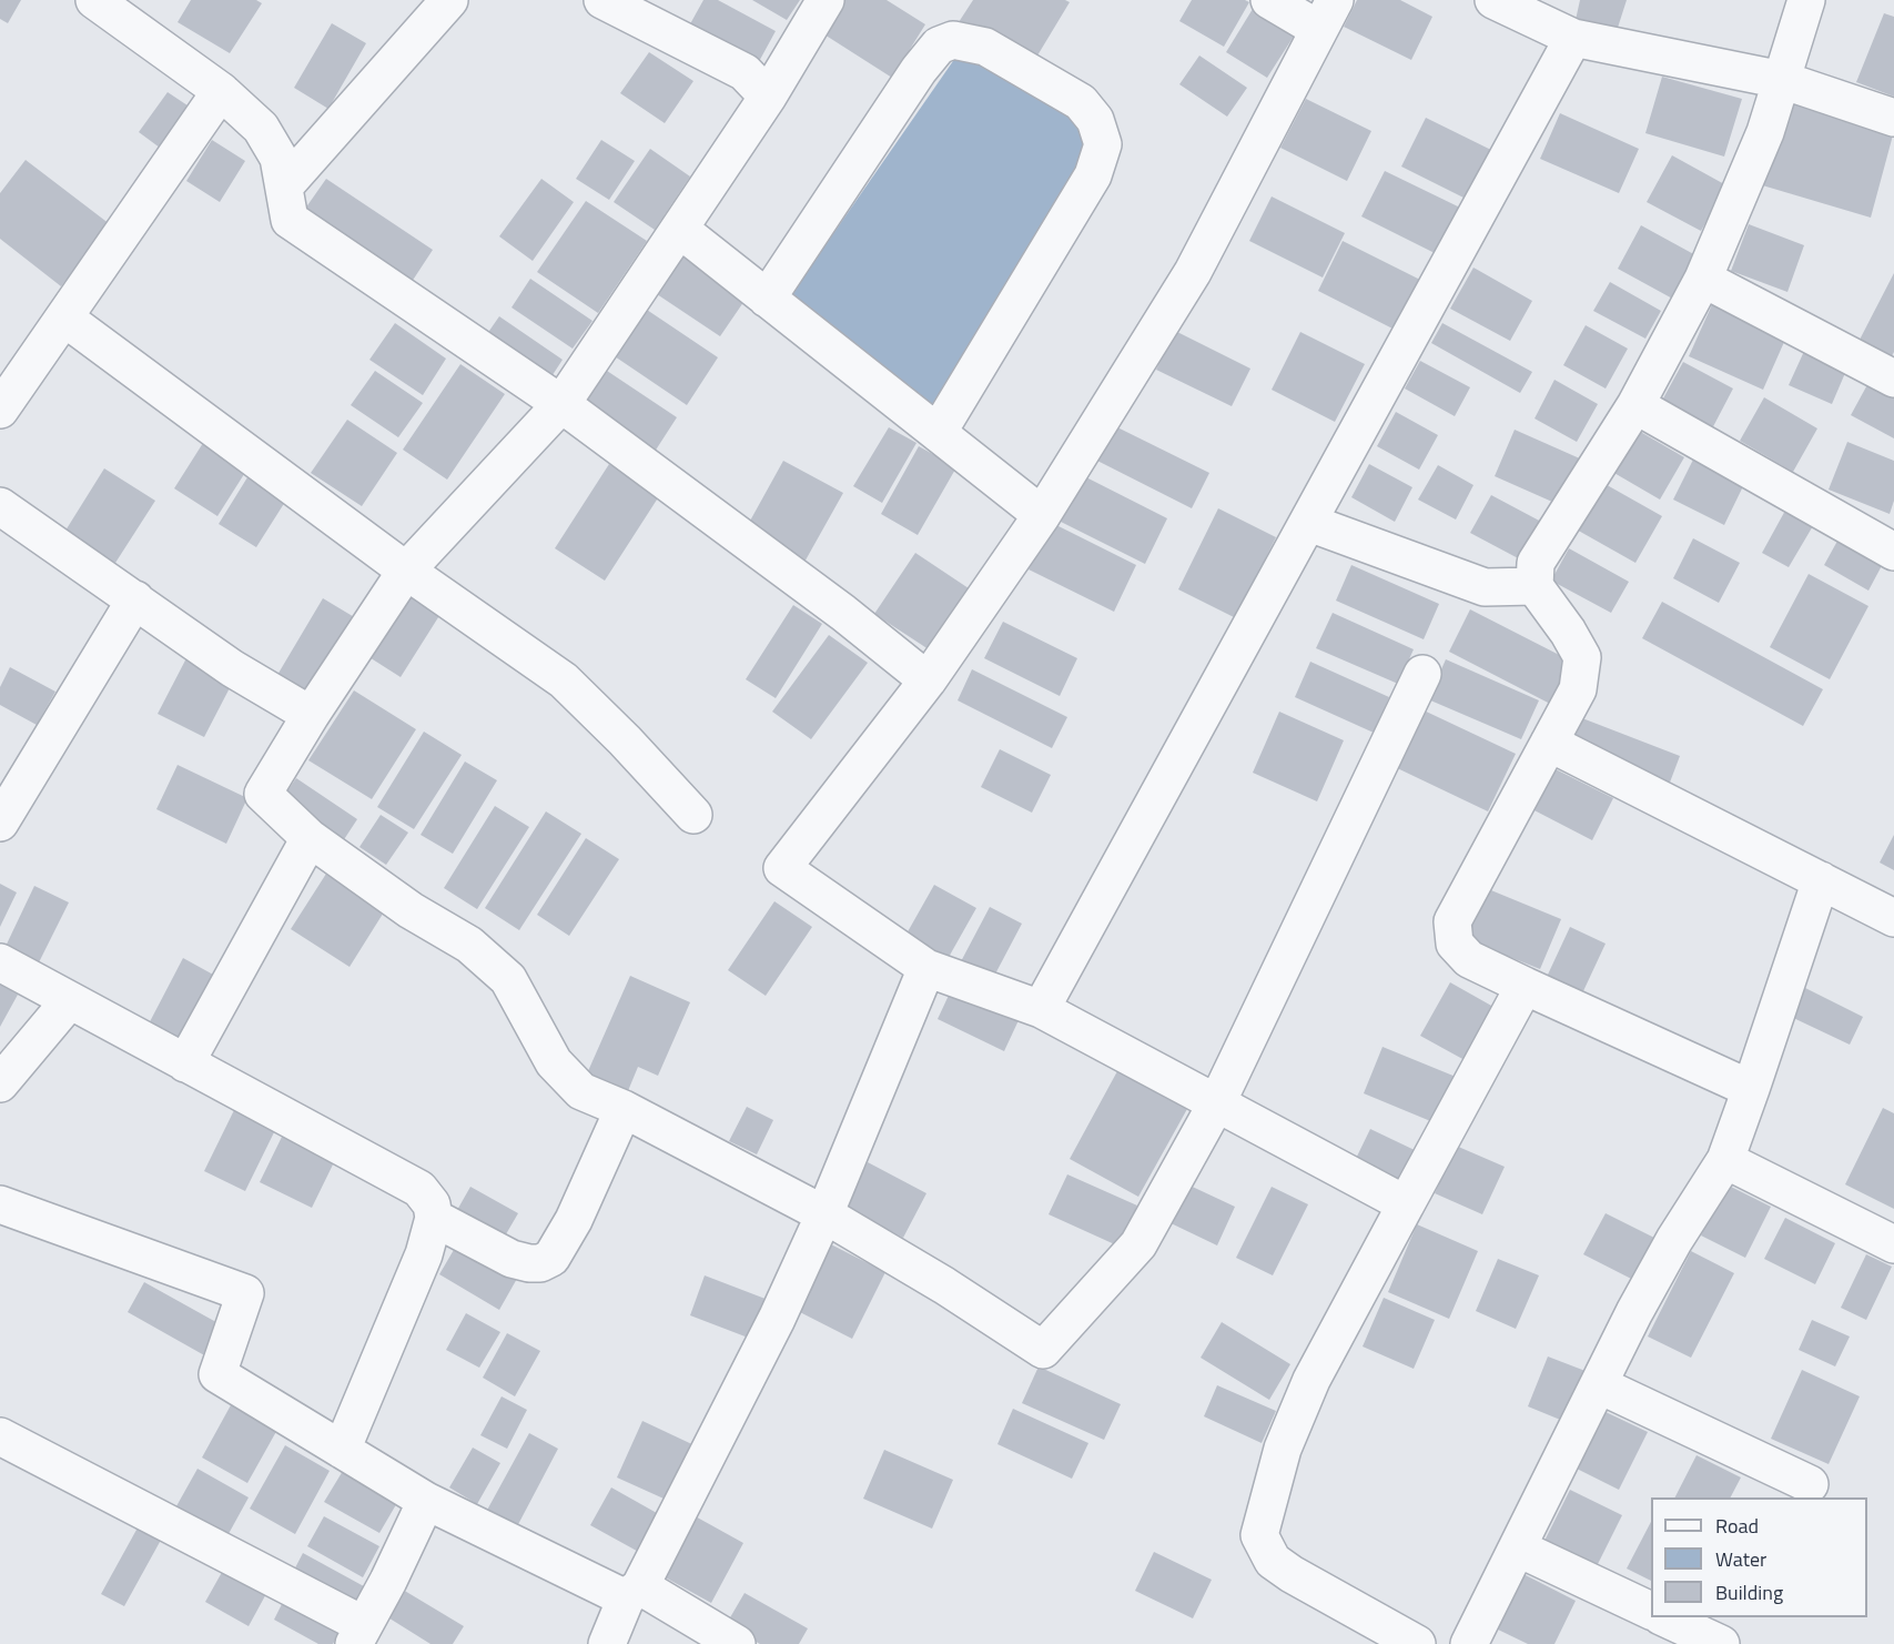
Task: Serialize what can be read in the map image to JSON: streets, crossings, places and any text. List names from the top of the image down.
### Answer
{
  "legend": ["Road", "Water", "Building"]
}
